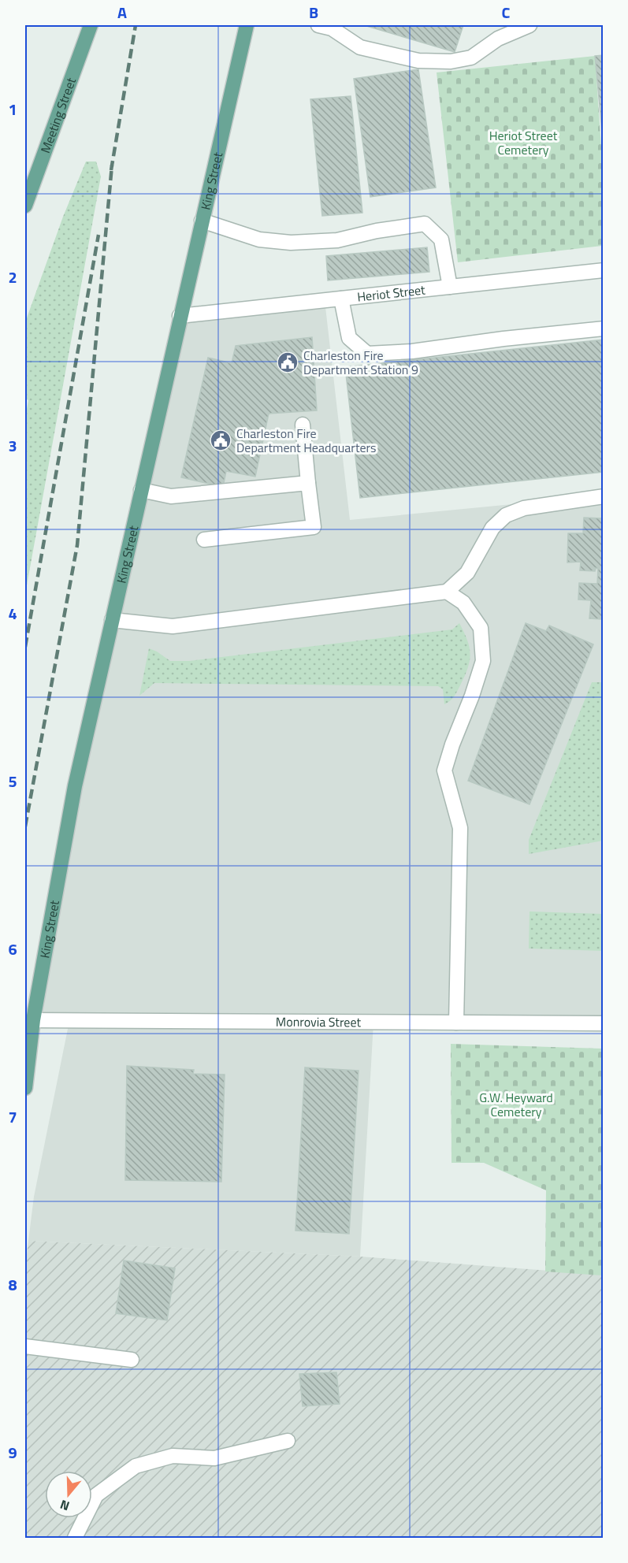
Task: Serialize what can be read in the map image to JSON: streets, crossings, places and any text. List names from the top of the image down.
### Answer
{
  "streets": {
    "main road": ["Meeting Street", "King Street"],
    "street": ["Heriot Street", "Monrovia Street"]
  },
  "crossings": [
    ["King Street", "Heriot Street"],
    ["King Street", "Monrovia Street"]
  ],
  "parks": ["Heriot Street Cemetery", "G.W. Heyward Cemetery"],
  "places": {
    "public building": ["Charleston Fire Department Station 9", "Charleston Fire Department Headquarters"]
  },
  "north": "bottom",
  "grid": {
    "columns": ["A", "B", "C"],
    "rows": [
      "1",
      "2",
      "3",
      "4",
      "5",
      "6",
      "7",
      "8",
      "9"
    ]
  }
}
